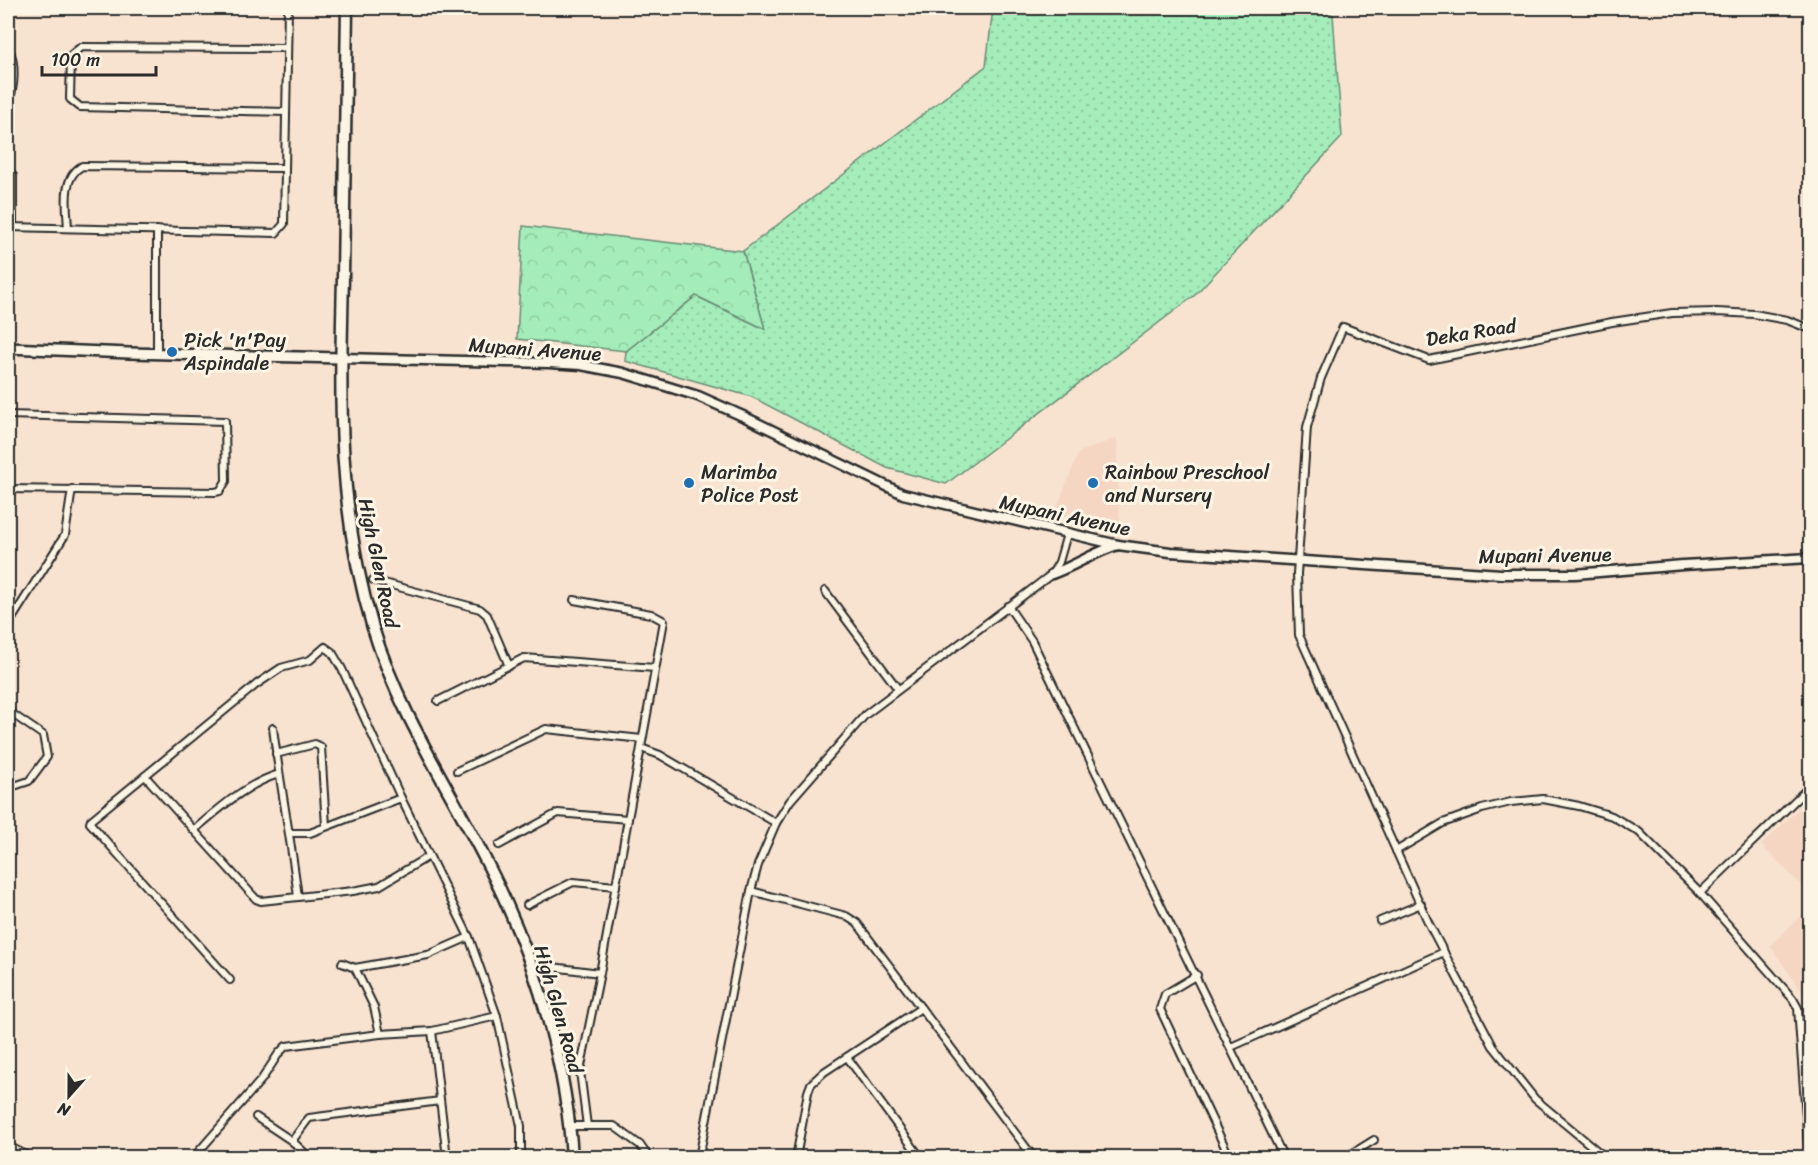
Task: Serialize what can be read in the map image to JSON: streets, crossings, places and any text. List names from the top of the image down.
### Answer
{
  "streets": {
    "main road": ["High Glen Road"],
    "street": ["Deka Road", "Mupani Avenue"]
  },
  "crossings": [
    ["Deka Road", "Mupani Avenue"],
    ["Mupani Avenue", "High Glen Road"]
  ],
  "places": ["Pick 'n'Pay Aspindale", "Marimba Police Post", "Rainbow Preschool and Nursery"],
  "scale_bar": "100 m",
  "north": "bottom"
}
